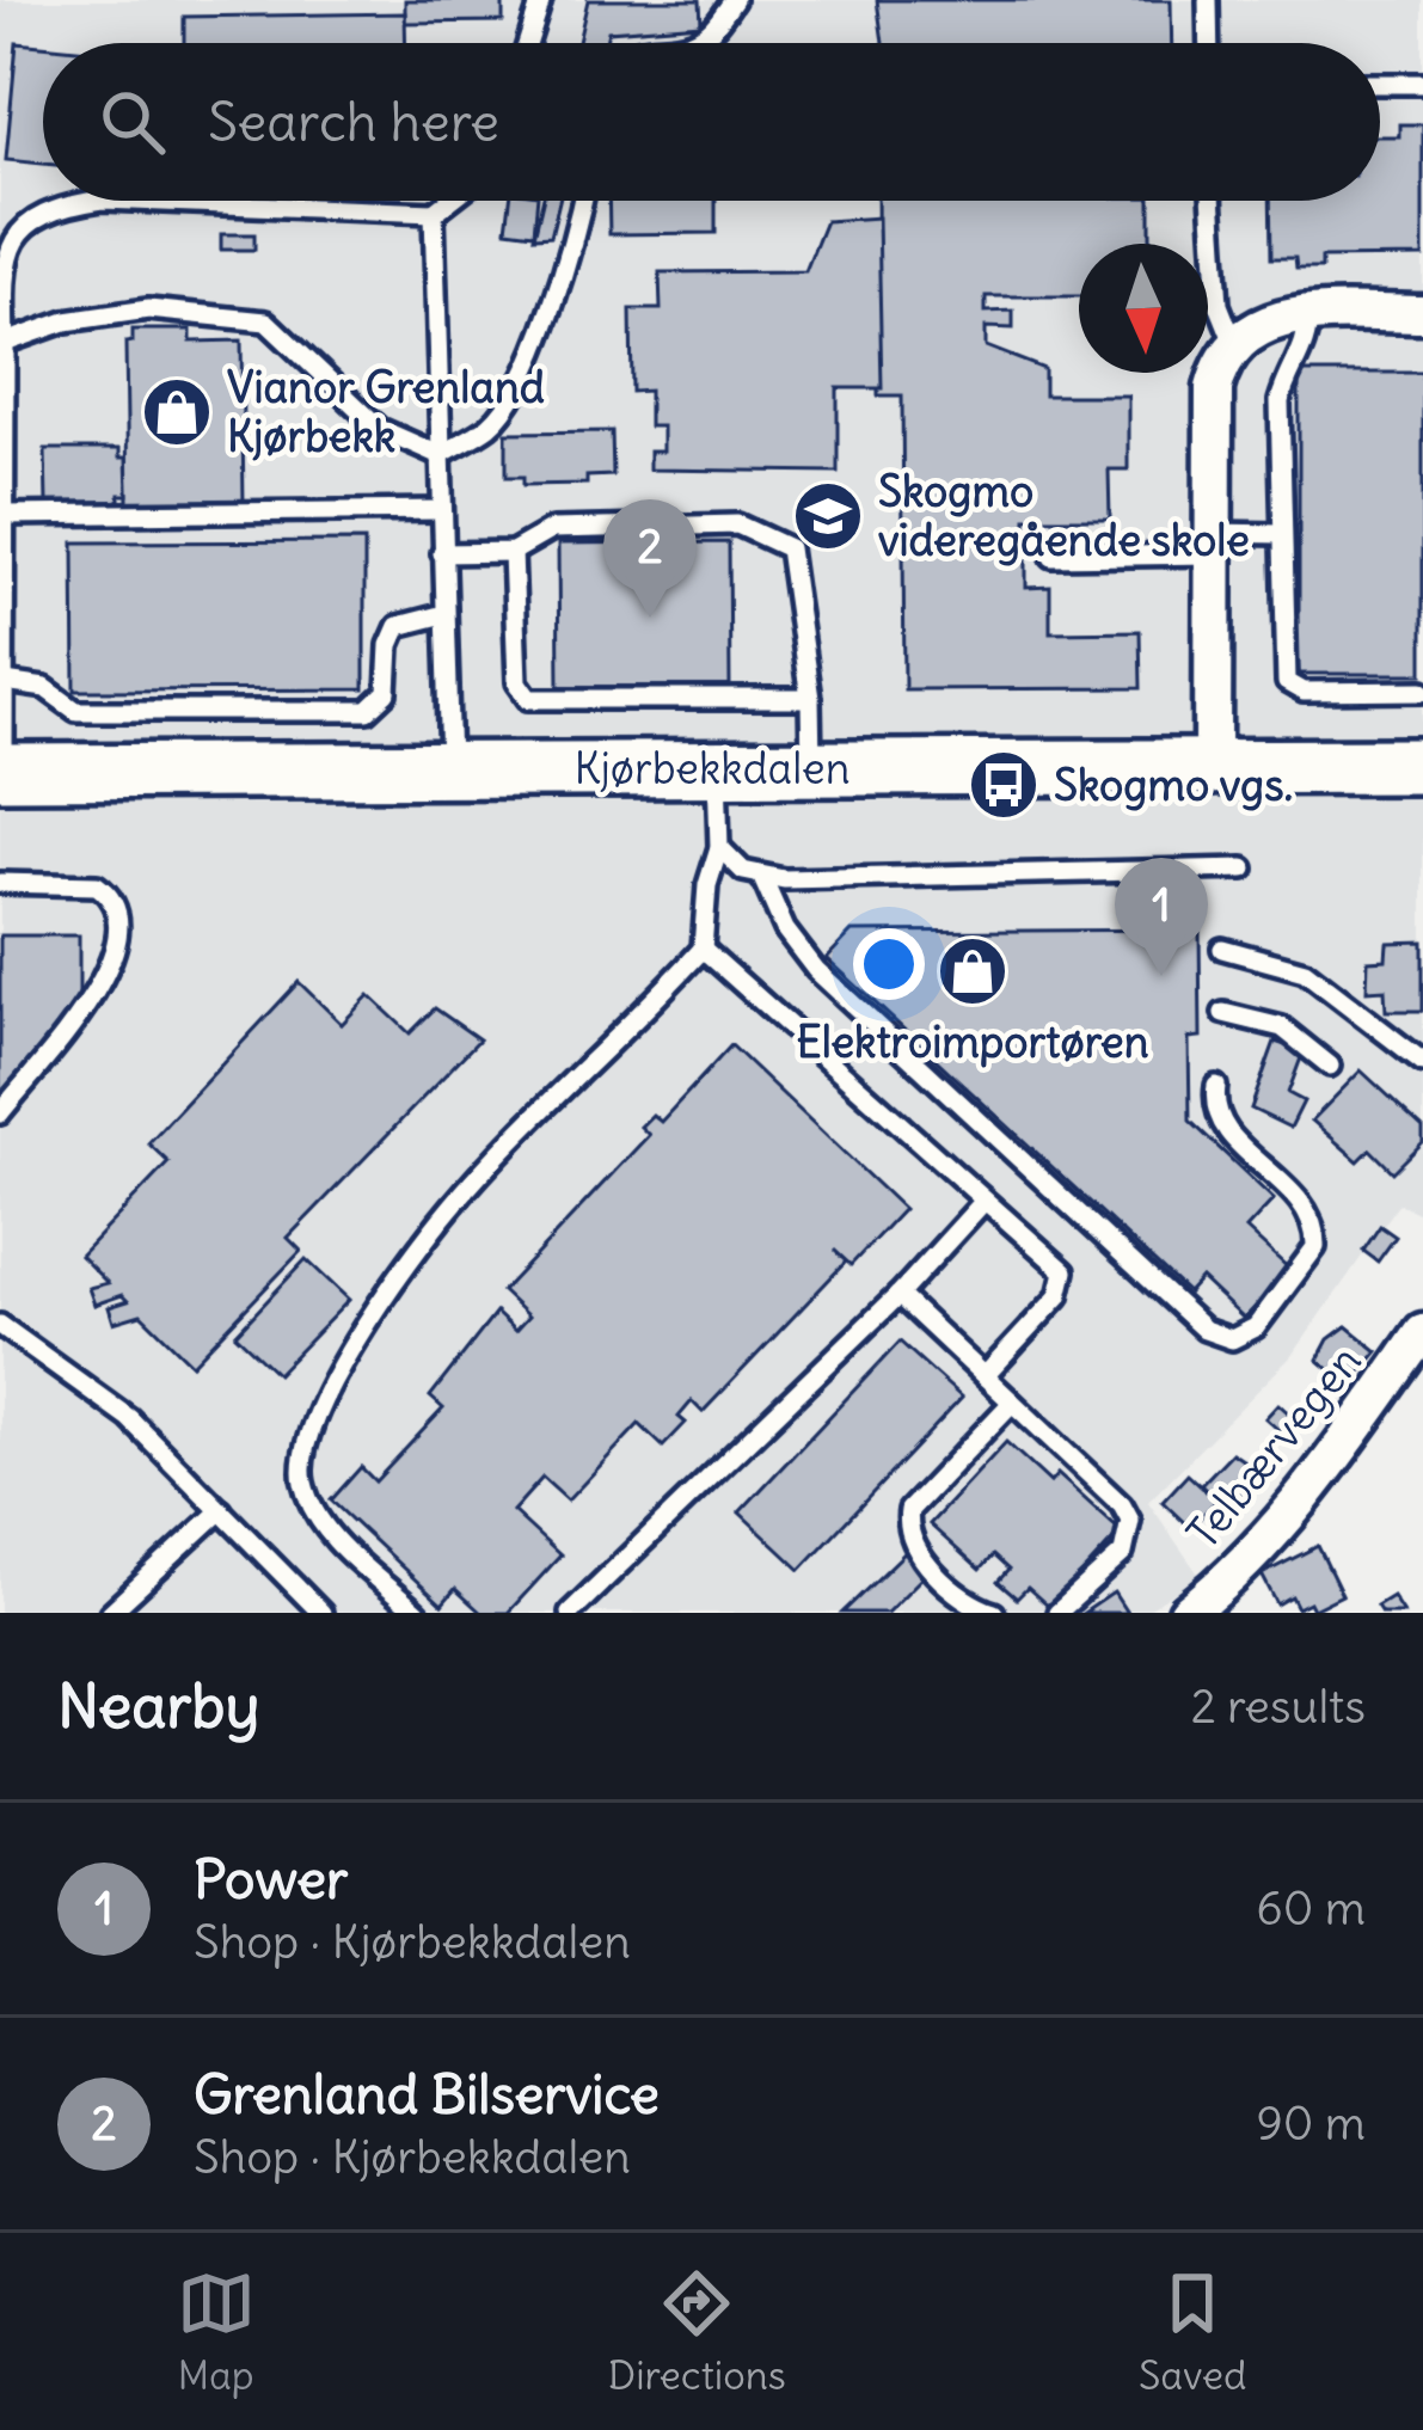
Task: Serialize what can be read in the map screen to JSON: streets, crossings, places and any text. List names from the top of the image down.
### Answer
{
  "streets": {
    "street": ["Kjørbekkdalen", "Telbærvegen"]
  },
  "places": {
    "shop": ["Vianor Grenland Kjørbekk", "Elektroimportøren"],
    "school or university": ["Skogmo videregående skole"],
    "bus stop": ["Skogmo vgs."]
  },
  "north": "bottom",
  "page": {
    "search": "Search here",
    "pins": ["2", "1"],
    "heading": ["Nearby", "2 results"],
    "list": [
      {
        "mark": "1",
        "name": "Power",
        "note": "Shop · Kjørbekkdalen",
        "value": "60 m"
      },
      {
        "mark": "2",
        "name": "Grenland Bilservice",
        "note": "Shop · Kjørbekkdalen",
        "value": "90 m"
      }
    ],
    "nav": ["Map", "Directions", "Saved"]
  }
}
